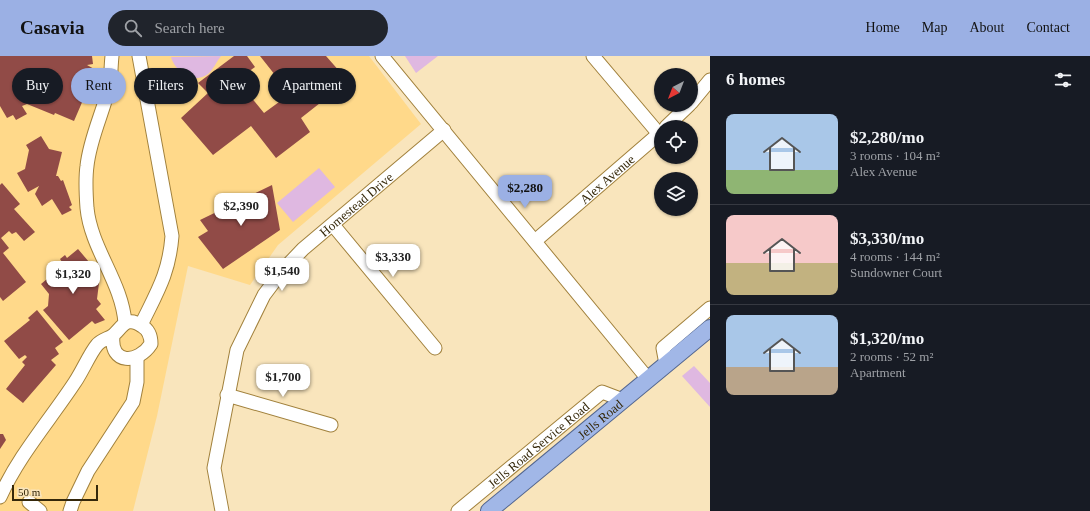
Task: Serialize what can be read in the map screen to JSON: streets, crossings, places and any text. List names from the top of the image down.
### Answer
{
  "streets": {
    "main road": ["Jells Road"],
    "street": ["Alex Avenue", "Homestead Drive", "Jells Road Service Road"]
  },
  "crossings": [
    ["Jells Road", "Jells Road Service Road"]
  ],
  "scale_bar": "50 m",
  "north": "bottom left",
  "page": {
    "header": "Casavia",
    "search": "Search here",
    "nav": [
      "Home",
      "Map",
      "About",
      "Contact"
    ],
    "heading": "6 homes",
    "chip": [
      "Buy",
      "Rent",
      "Filters",
      "New",
      "Apartment"
    ],
    "list": [
      {
        "name": "$2,280/mo",
        "note": "3 rooms · 104 m² · Alex Avenue"
      },
      {
        "name": "$3,330/mo",
        "note": "4 rooms · 144 m² · Sundowner Court"
      },
      {
        "name": "$1,320/mo",
        "note": "2 rooms · 52 m² · Apartment"
      }
    ],
    "price": [
      "$2,280",
      "$2,390",
      "$3,330",
      "$1,540",
      "$1,320",
      "$1,700"
    ],
    "scale": "50 m"
  }
}
